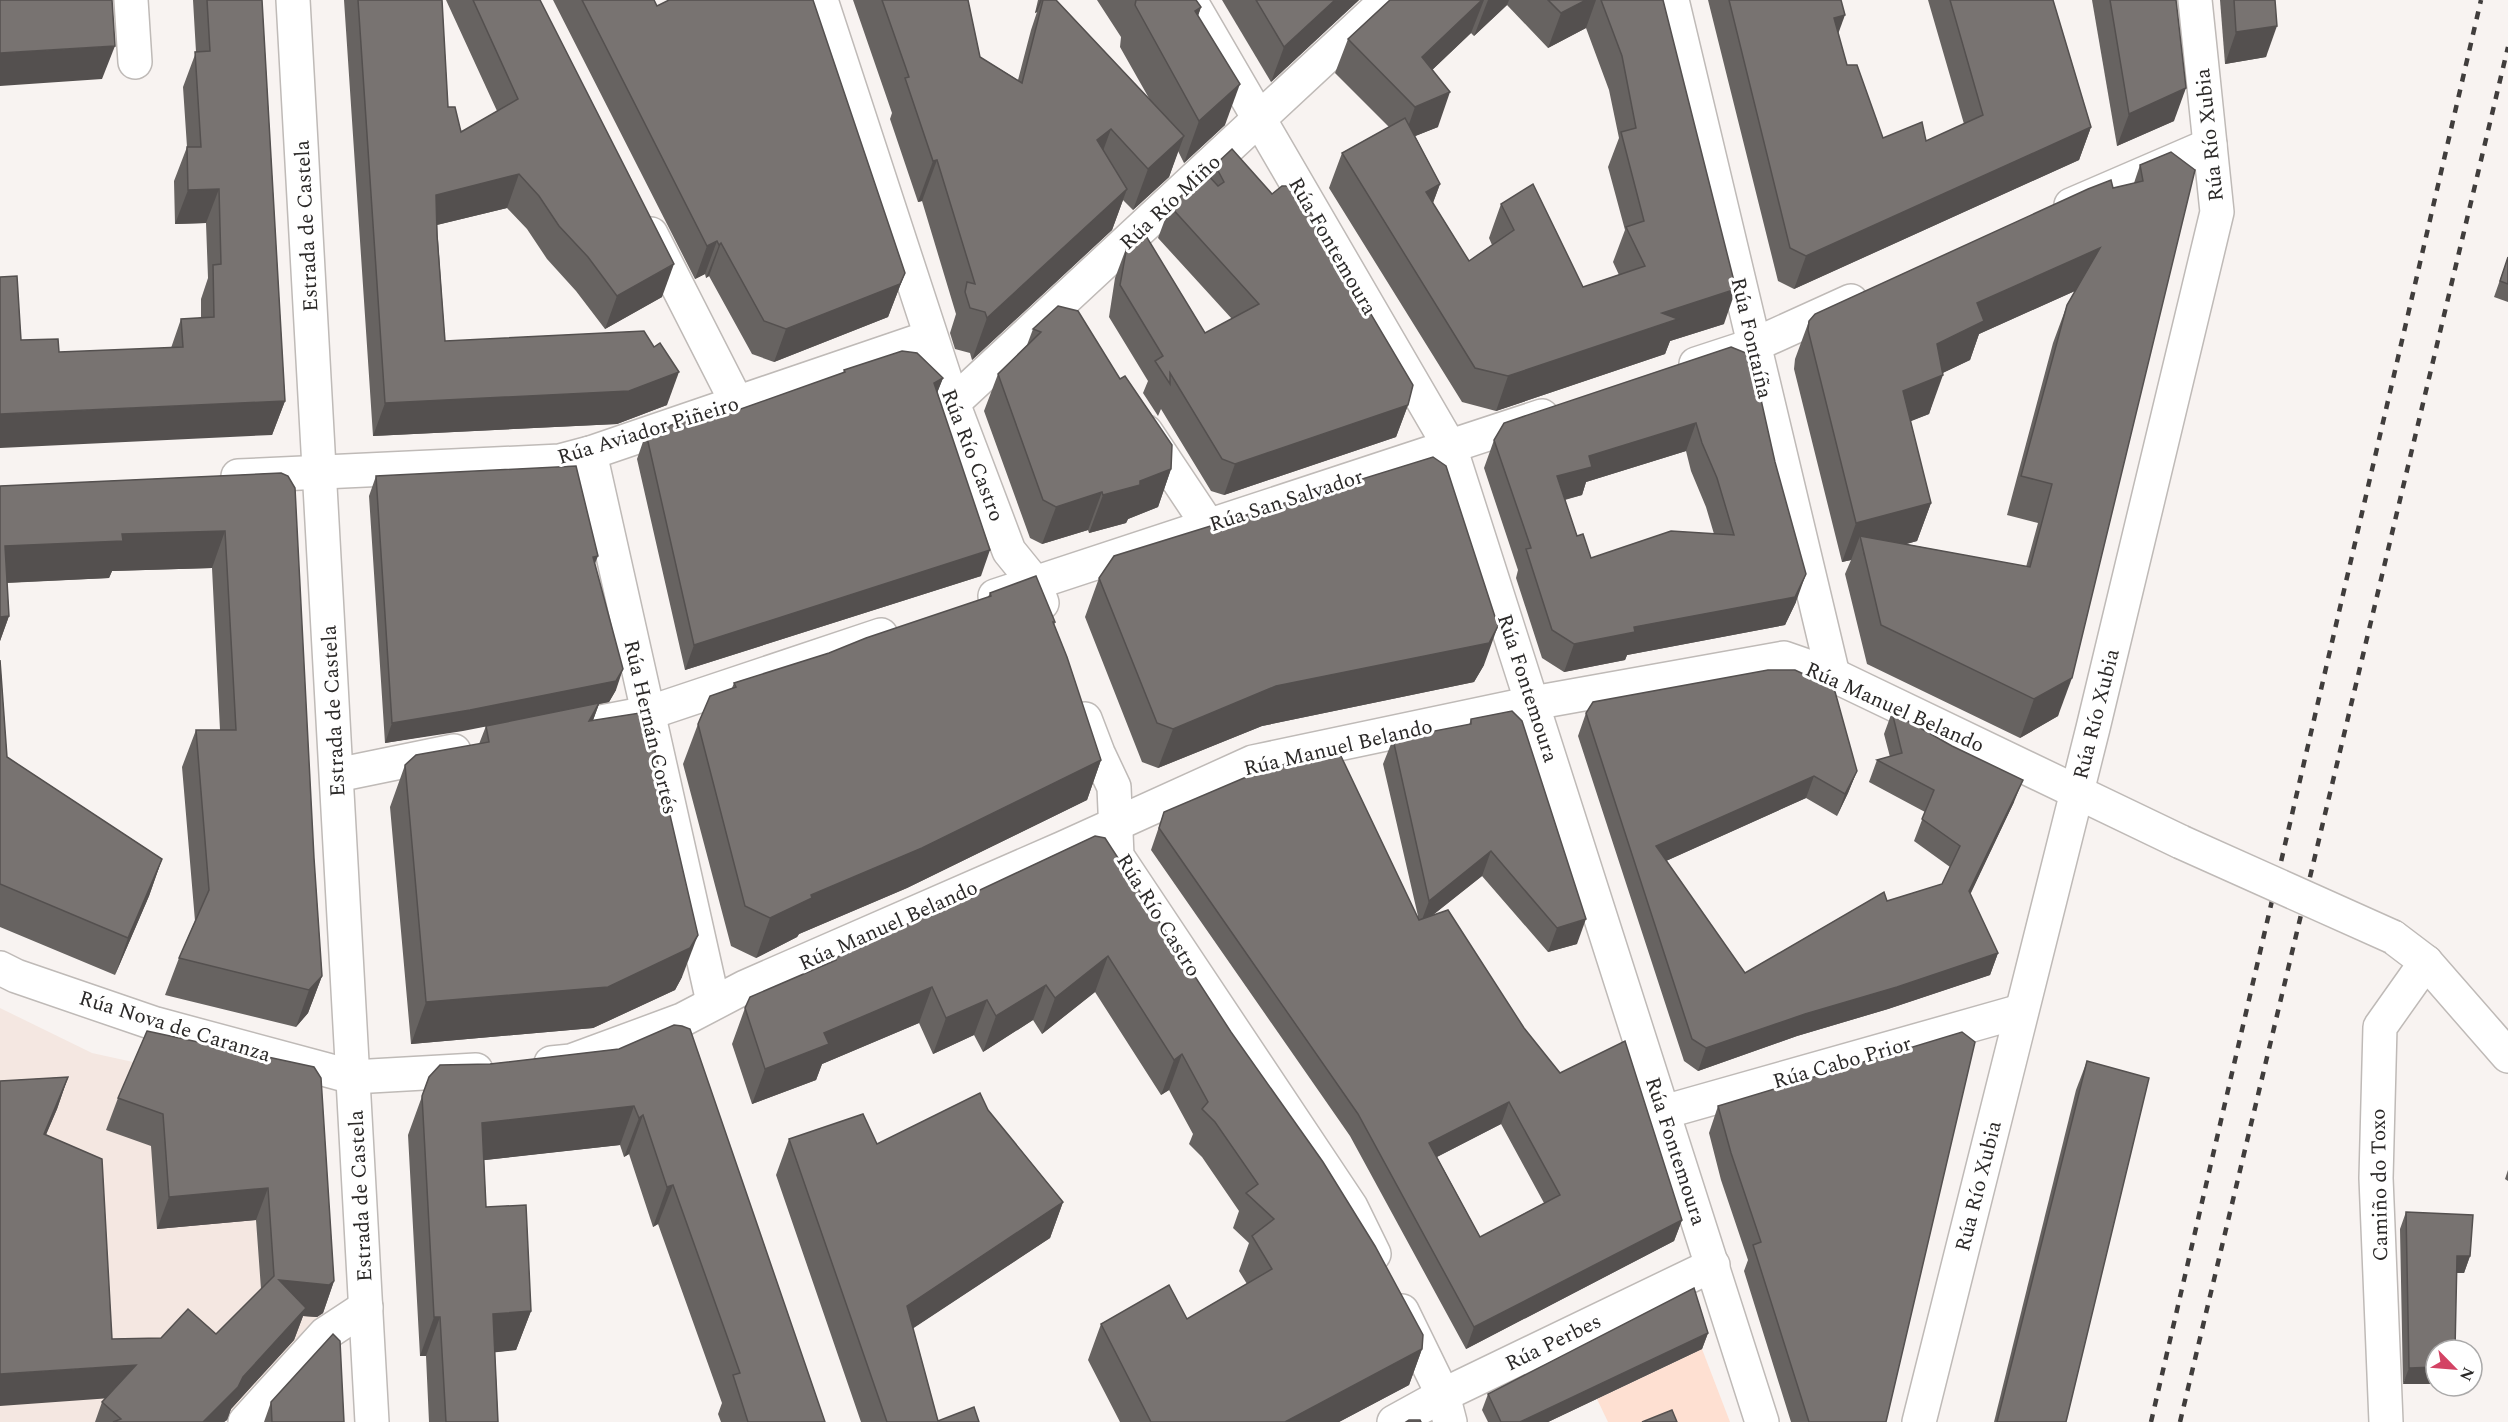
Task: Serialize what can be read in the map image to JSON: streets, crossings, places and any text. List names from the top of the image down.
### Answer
{
  "streets": {
    "street": [
      "Rúa Río Xubia",
      "Rúa Río Miño",
      "Estrada de Castela",
      "Rúa Fontemoura",
      "Rúa Fontaíña",
      "Rúa Aviador Piñeiro",
      "Rúa Río Castro",
      "Rúa San Salvador",
      "Rúa Manuel Belando",
      "Rúa Hernán Cortés",
      "Rúa Nova de Caranza",
      "Rúa Cabo Prior",
      "Camiño do Toxo",
      "Rúa Perbes"
    ]
  },
  "crossings": [
    ["Rúa Río Xubia", "Rúa Manuel Belando"],
    ["Rúa Río Xubia", "Rúa Cabo Prior"],
    ["Rúa Río Miño", "Rúa Fontemoura"],
    ["Rúa Río Miño", "Rúa Río Castro"],
    ["Estrada de Castela", "Rúa Aviador Piñeiro"],
    ["Estrada de Castela", "Rúa Manuel Belando"],
    ["Estrada de Castela", "Rúa Nova de Caranza"],
    ["Rúa Fontemoura", "Rúa San Salvador"],
    ["Rúa Fontemoura", "Rúa Manuel Belando"],
    ["Rúa Fontemoura", "Rúa Cabo Prior"],
    ["Rúa Fontemoura", "Rúa Perbes"],
    ["Rúa Fontaíña", "Rúa Manuel Belando"],
    ["Rúa Aviador Piñeiro", "Rúa Río Castro"],
    ["Rúa Aviador Piñeiro", "Rúa Hernán Cortés"],
    ["Rúa Río Castro", "Rúa San Salvador"],
    ["Rúa Río Castro", "Rúa Manuel Belando"],
    ["Rúa Río Castro", "Rúa Perbes"],
    ["Rúa Manuel Belando", "Rúa Hernán Cortés"],
    ["Rúa Manuel Belando", "Rúa Nova de Caranza"],
    ["Rúa Manuel Belando", "Camiño do Toxo"]
  ],
  "north": "bottom right"
}
